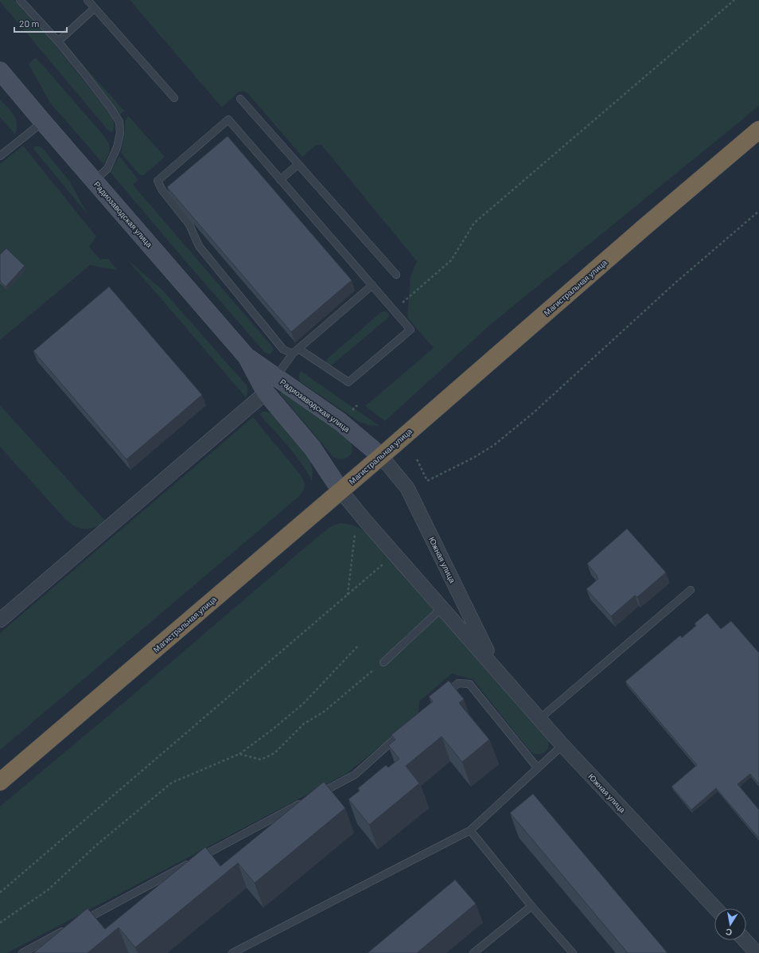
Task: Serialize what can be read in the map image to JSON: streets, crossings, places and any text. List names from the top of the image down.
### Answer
{
  "streets": {
    "highway": ["Магистральная улица"],
    "street": ["Радиозаводская улица", "Южная улица"]
  },
  "crossings": [
    ["Радиозаводская улица", "Магистральная улица"],
    ["Радиозаводская улица", "Южная улица"],
    ["Магистральная улица", "Южная улица"]
  ],
  "scale_bar": "20 m",
  "north": "bottom"
}
